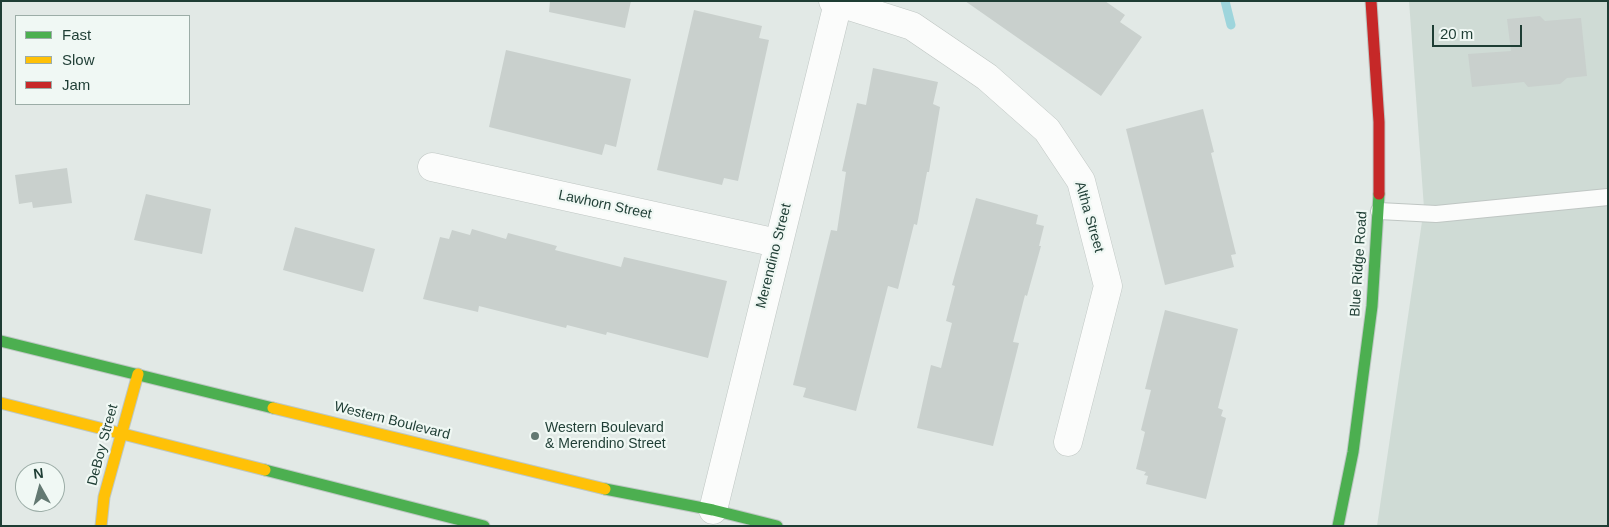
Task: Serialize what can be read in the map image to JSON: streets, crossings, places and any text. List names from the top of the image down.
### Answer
{
  "streets": {
    "main road": ["Blue Ridge Road", "Western Boulevard", "DeBoy Street"],
    "street": ["Lawhorn Street", "Altha Street", "Merendino Street"]
  },
  "crossings": [
    ["Lawhorn Street", "Merendino Street"],
    ["Altha Street", "Merendino Street"],
    ["Merendino Street", "Western Boulevard"],
    ["Western Boulevard", "DeBoy Street"]
  ],
  "places": ["Western Boulevard & Merendino Street"],
  "legend": ["Fast", "Slow", "Jam"],
  "scale_bar": "20 m",
  "north": "top"
}
